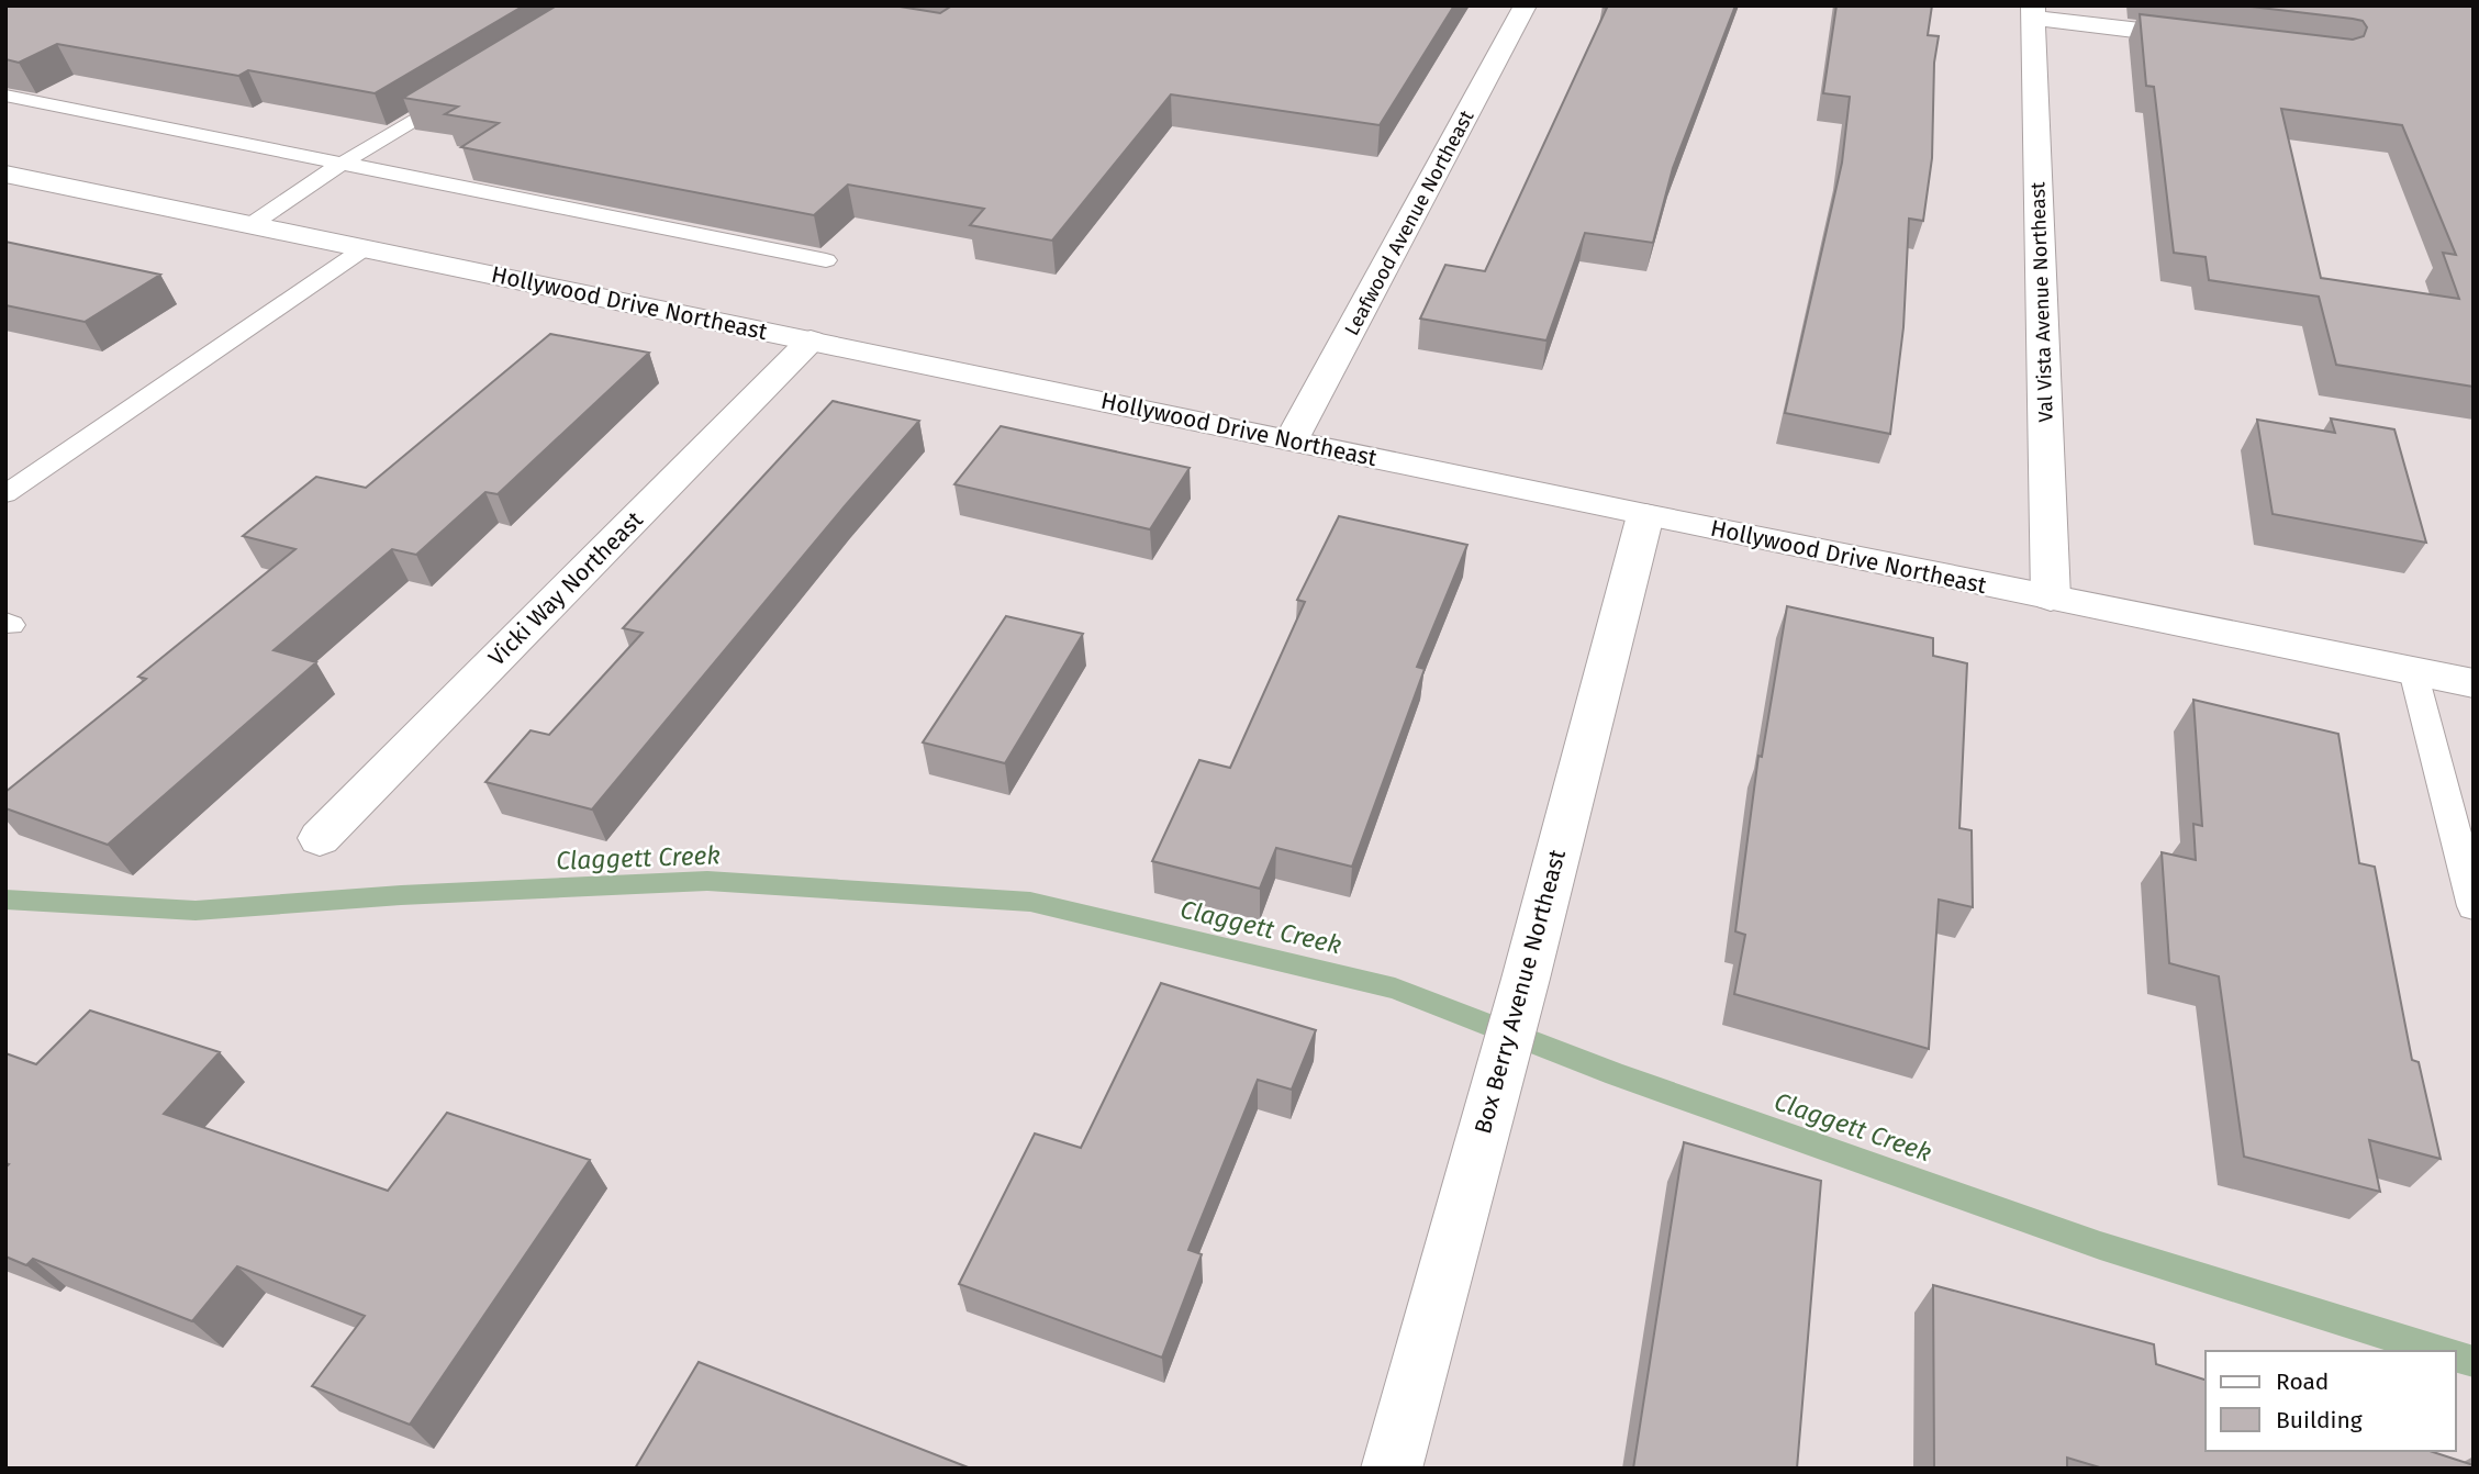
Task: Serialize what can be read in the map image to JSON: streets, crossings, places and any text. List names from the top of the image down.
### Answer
{
  "streets": {
    "street": [
      "Leafwood Avenue Northeast",
      "Val Vista Avenue Northeast",
      "Hollywood Drive Northeast",
      "Vicki Way Northeast",
      "Box Berry Avenue Northeast"
    ]
  },
  "crossings": [
    ["Leafwood Avenue Northeast", "Hollywood Drive Northeast"],
    ["Val Vista Avenue Northeast", "Hollywood Drive Northeast"],
    ["Hollywood Drive Northeast", "Vicki Way Northeast"],
    ["Hollywood Drive Northeast", "Box Berry Avenue Northeast"]
  ],
  "water": ["Claggett Creek"],
  "legend": ["Road", "Building"]
}
